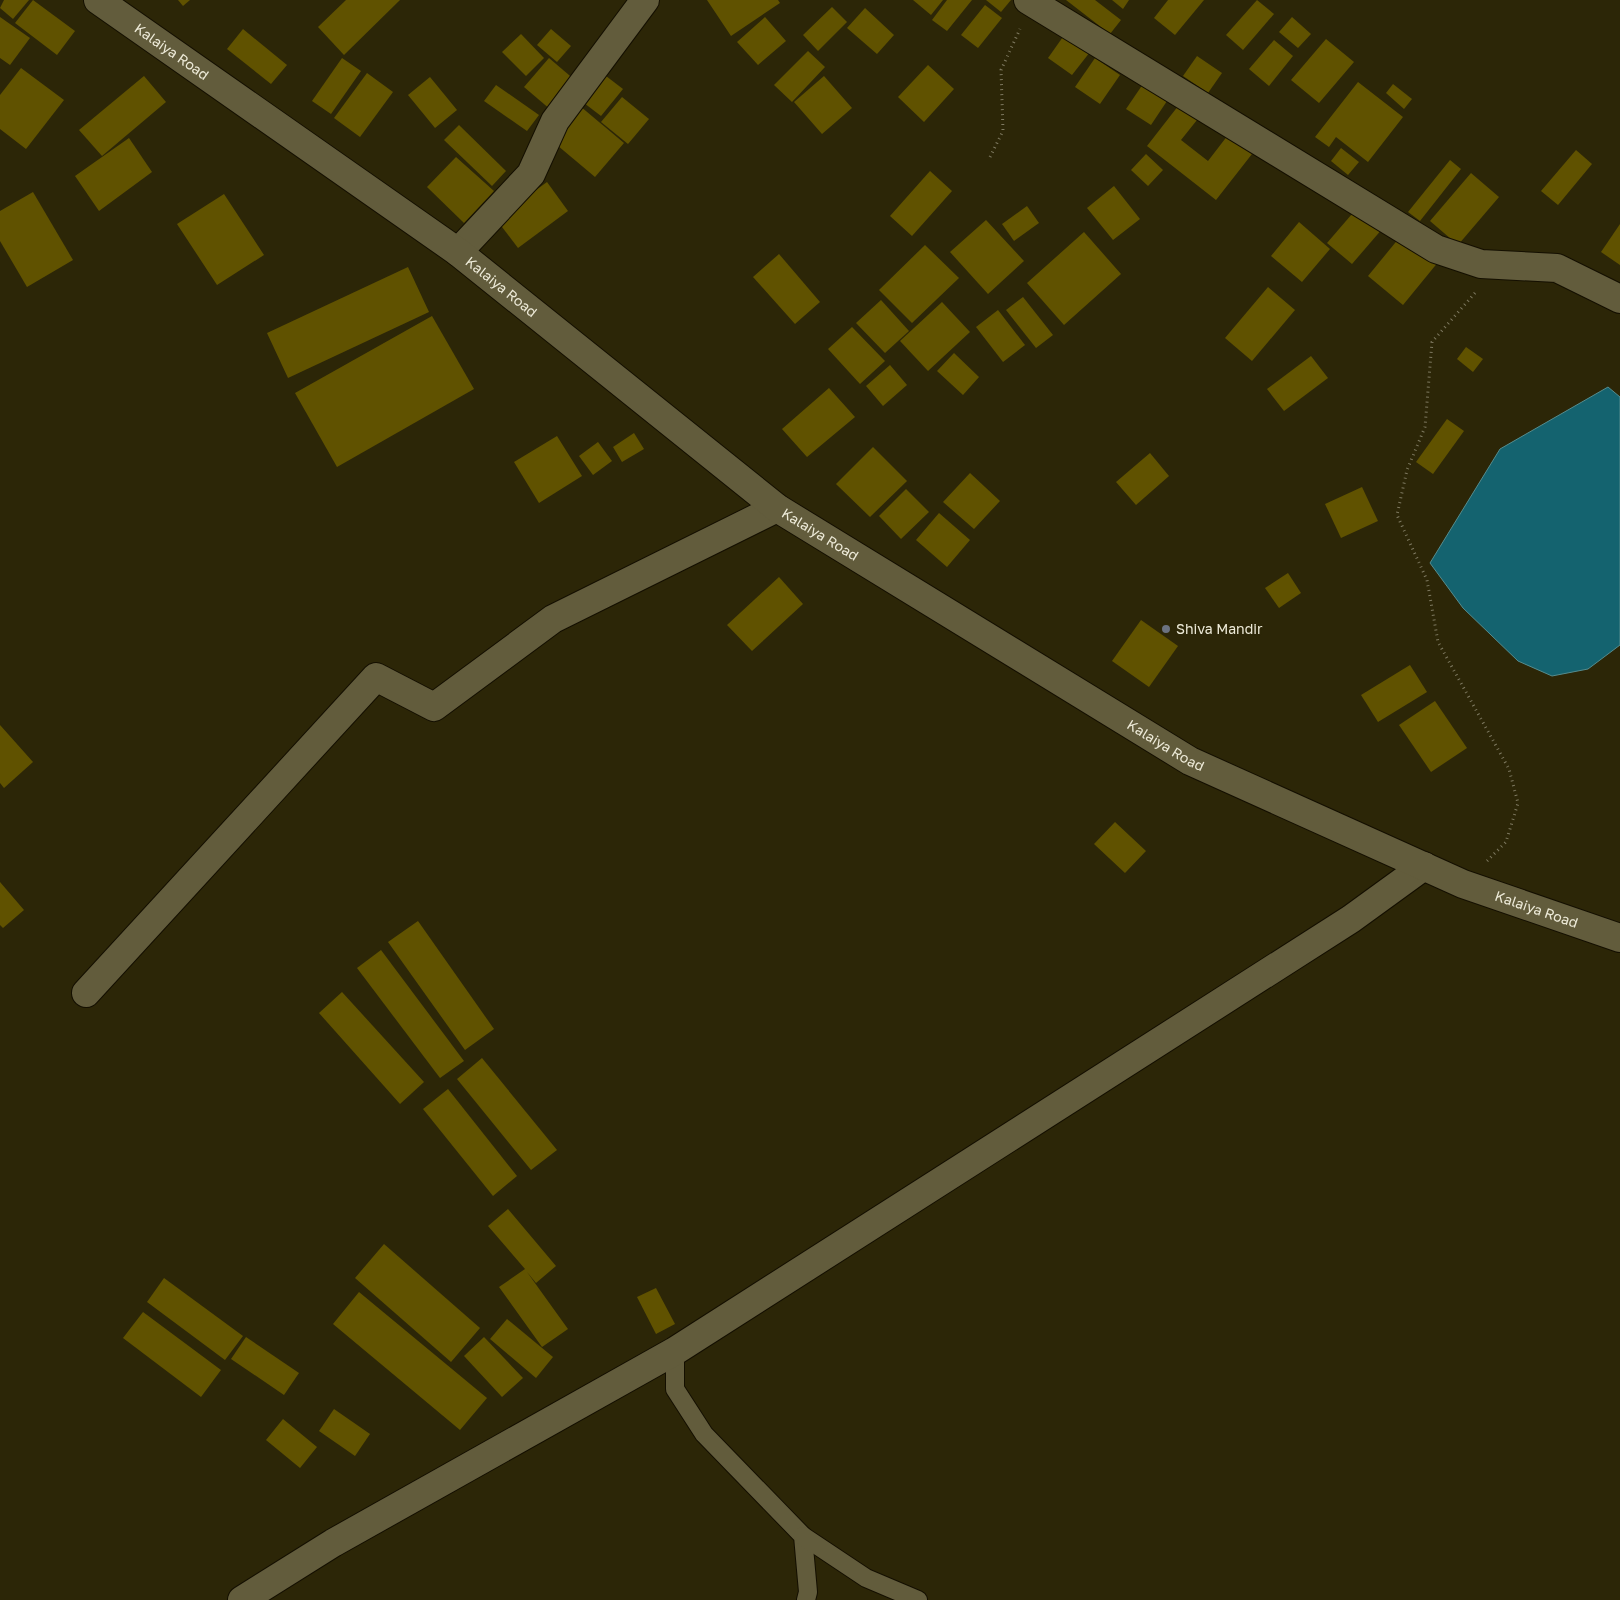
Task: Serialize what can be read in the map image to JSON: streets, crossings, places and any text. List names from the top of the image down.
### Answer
{
  "streets": {
    "street": ["Kalaiya Road"]
  },
  "places": ["Shiva Mandir"]
}
